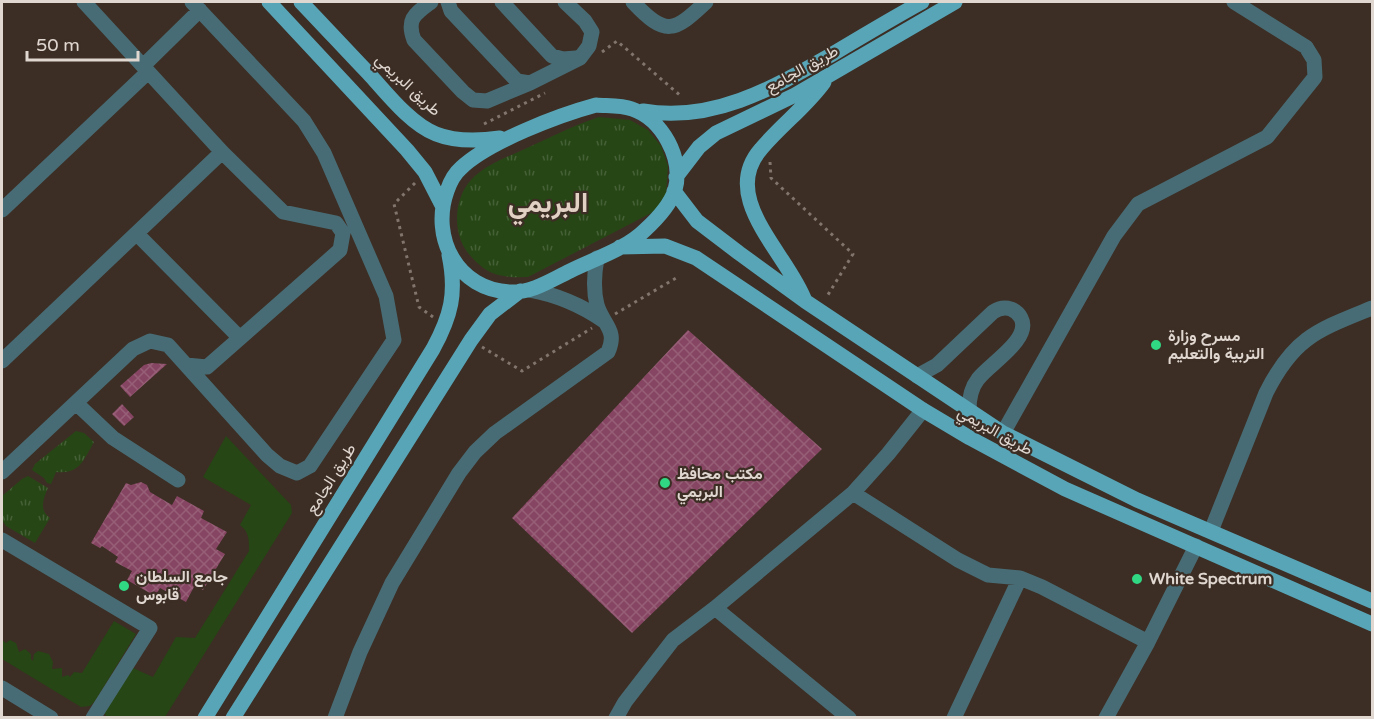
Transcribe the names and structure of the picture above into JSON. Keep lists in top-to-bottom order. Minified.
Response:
{"streets":{"main road":["طريق الجامع","طريق البريمي"]},"crossings":[["طريق الجامع","طريق البريمي"]],"districts":["البريمي"],"places":["مسرح وزارة التربية والتعليم","مكتب محافظ البريمي","White Spectrum","جامع السلطان قابوس"],"scale_bar":"50 m"}
